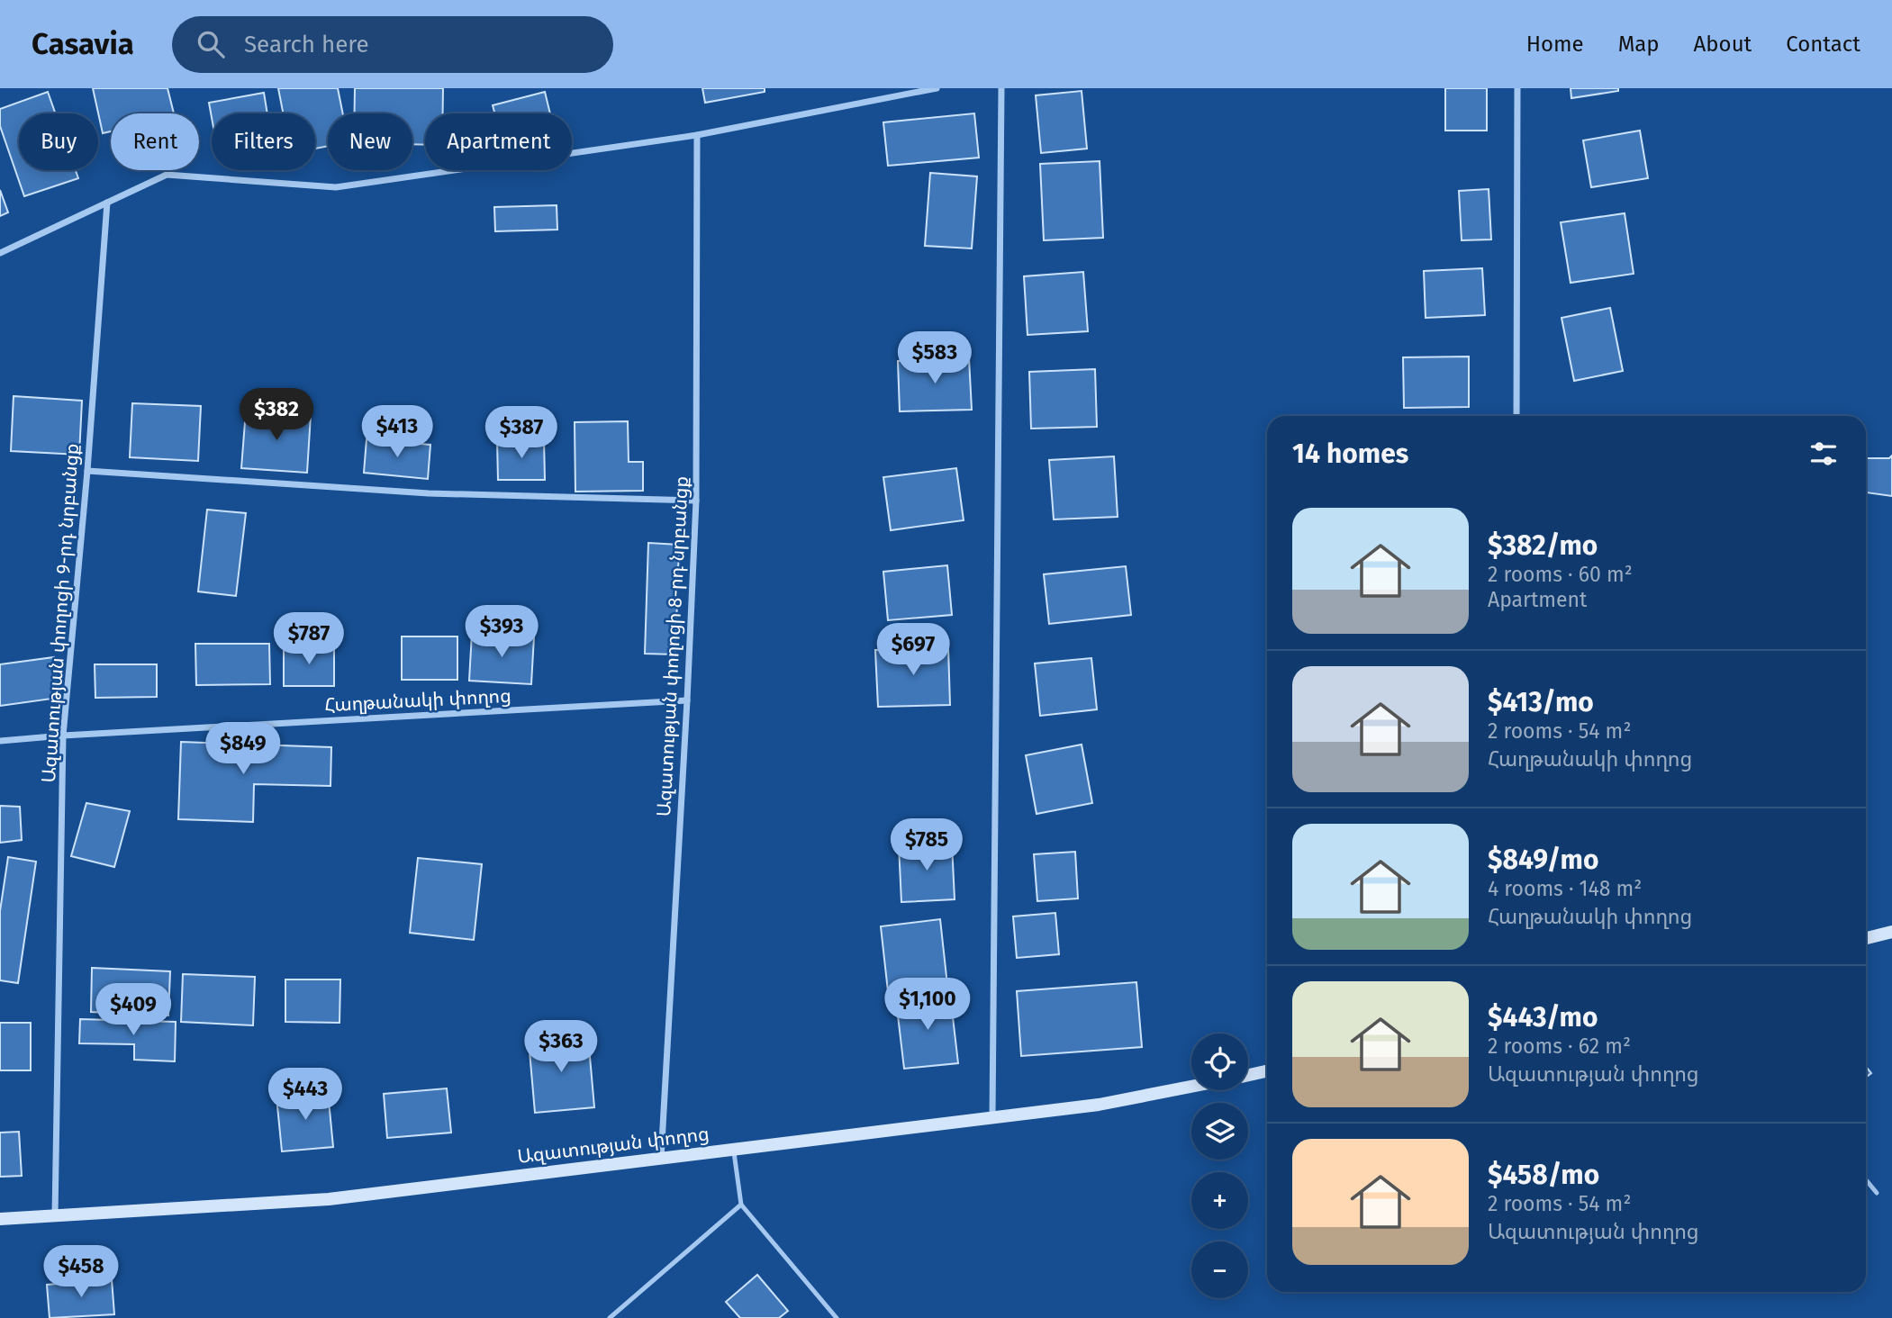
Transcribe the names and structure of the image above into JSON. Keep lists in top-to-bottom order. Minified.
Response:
{"streets":{"street":["Ազատության փողոցի 9-րդ նրբանցք","Ազատության փողոցի 8-րդ նրբանցք","Հաղթանակի փողոց","Ազատության փողոց"]},"crossings":[["Ազատության փողոցի 9-րդ նրբանցք","Հաղթանակի փողոց"],["Ազատության փողոցի 9-րդ նրբանցք","Ազատության փողոց"],["Ազատության փողոցի 8-րդ նրբանցք","Հաղթանակի փողոց"],["Ազատության փողոցի 8-րդ նրբանցք","Ազատության փողոց"]],"page":{"header":"Casavia","search":"Search here","nav":["Home","Map","About","Contact"],"chip":["Buy","Rent","Filters","New","Apartment"],"price":["$583","$382","$413","$387","$393","$787","$697","$849","$785","$1,100","$409","$363","$443","$458"],"heading":"14 homes","list":[{"name":"$382/mo","note":"2 rooms · 60 m² · Apartment"},{"name":"$413/mo","note":"2 rooms · 54 m² · Հաղթանակի փողոց"},{"name":"$849/mo","note":"4 rooms · 148 m² · Հաղթանակի փողոց"},{"name":"$443/mo","note":"2 rooms · 62 m² · Ազատության փողոց"},{"name":"$458/mo","note":"2 rooms · 54 m² · Ազատության փողոց"}],"map_buttons":["+","−"]}}
